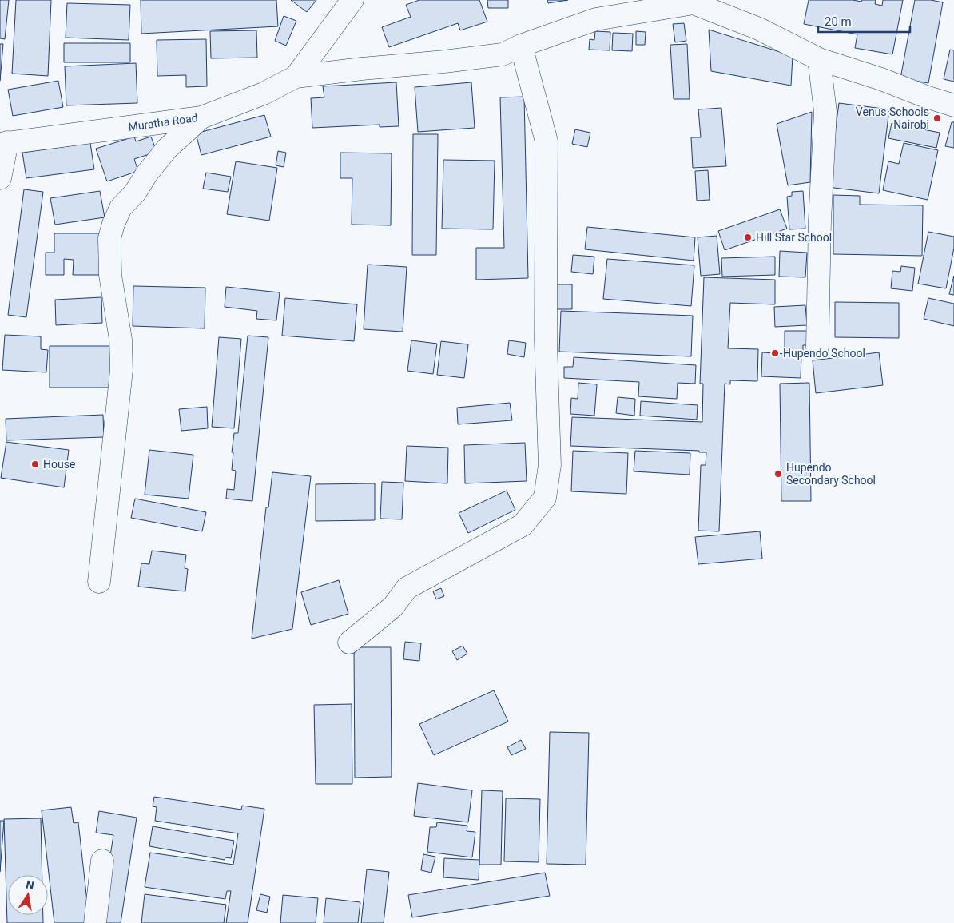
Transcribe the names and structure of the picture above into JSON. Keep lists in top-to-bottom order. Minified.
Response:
{"streets":{"street":["Muratha Road"]},"places":["Venus Schools Nairobi","Hill Star School","Hupendo School","House","Hupendo Secondary School"],"scale_bar":"20 m","north":"top"}
